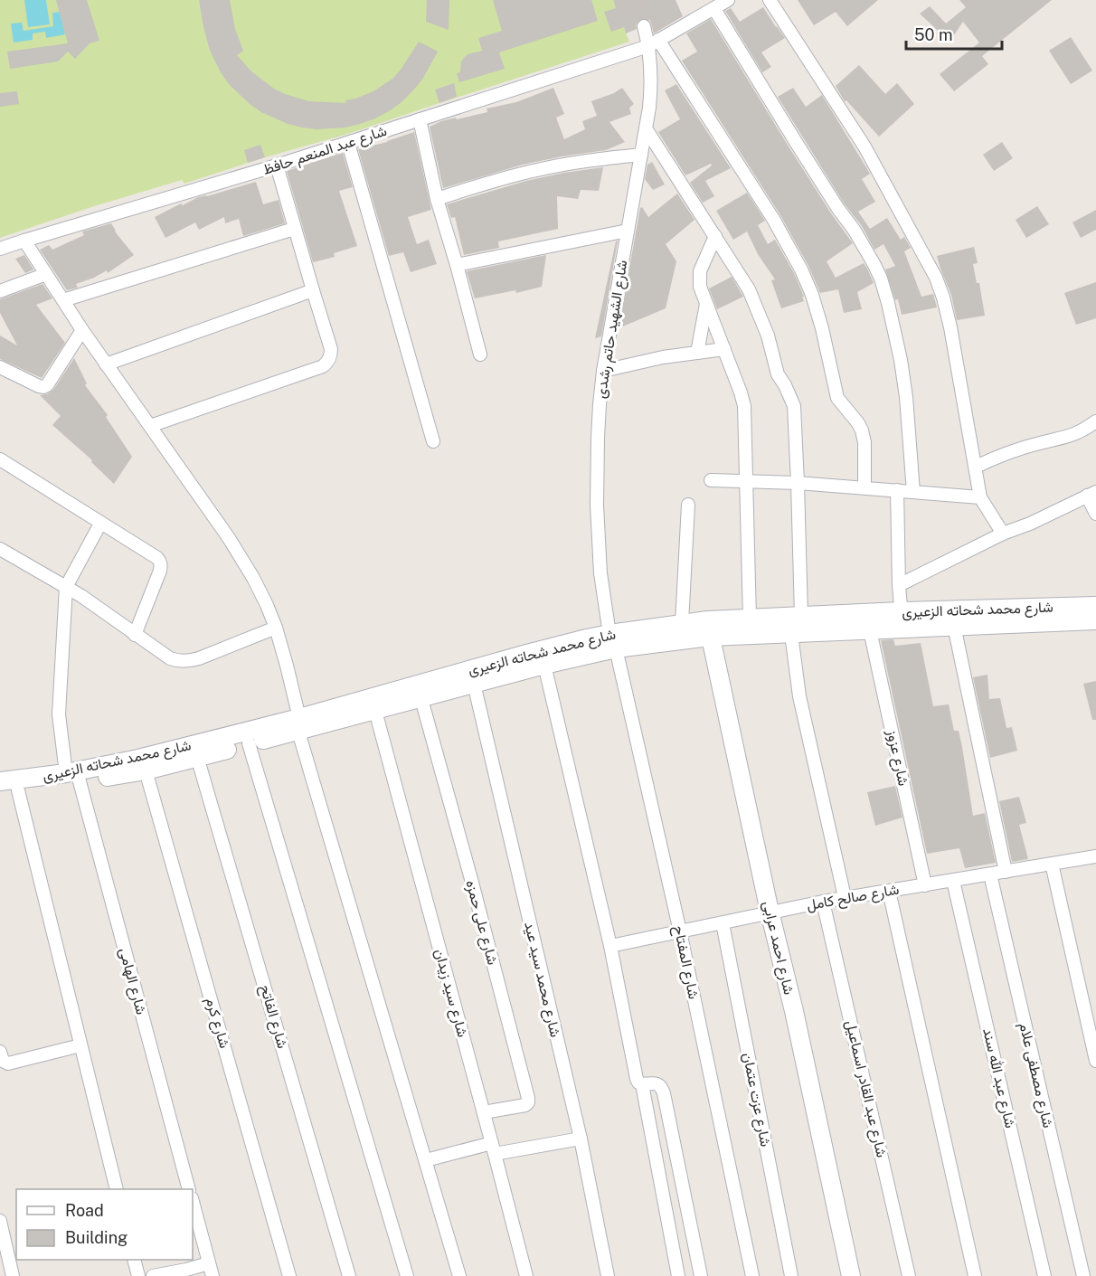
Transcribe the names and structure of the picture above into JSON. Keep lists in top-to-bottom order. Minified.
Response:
{"streets":{"street":["شارع عبد المنعم حافظ","شارع الشهيد حاتم رشدى","شارع محمد شحاته الزعيرى","شارع عزوز","شارع صالح كامل","شارع على حمزه","شارع احمد عرابى","شارع المفتاح","شارع محمد سيد عيد","شارع الهامى","شارع سيد زيدان","شارع الفاتح","شارع كرم","شارع مصطفى علام","شارع عبد الله سند","شارع عبد القادر اسماعيل","شارع عزت عتمان"]},"crossings":[["شارع عبد المنعم حافظ","شارع الشهيد حاتم رشدى"],["شارع الشهيد حاتم رشدى","شارع محمد شحاته الزعيرى"],["شارع الشهيد حاتم رشدى","شارع المفتاح"],["شارع محمد شحاته الزعيرى","شارع عزوز"],["شارع محمد شحاته الزعيرى","شارع على حمزه"],["شارع محمد شحاته الزعيرى","شارع احمد عرابى"],["شارع محمد شحاته الزعيرى","شارع المفتاح"],["شارع محمد شحاته الزعيرى","شارع محمد سيد عيد"],["شارع محمد شحاته الزعيرى","شارع الهامى"],["شارع محمد شحاته الزعيرى","شارع سيد زيدان"],["شارع محمد شحاته الزعيرى","شارع الفاتح"],["شارع محمد شحاته الزعيرى","شارع كرم"],["شارع عزوز","شارع صالح كامل"],["شارع صالح كامل","شارع احمد عرابى"],["شارع صالح كامل","شارع المفتاح"],["شارع صالح كامل","شارع مصطفى علام"],["شارع صالح كامل","شارع عبد الله سند"],["شارع صالح كامل","شارع عبد القادر اسماعيل"],["شارع صالح كامل","شارع عزت عتمان"],["شارع على حمزه","شارع سيد زيدان"]],"legend":["Road","Building"],"scale_bar":"50 m"}
